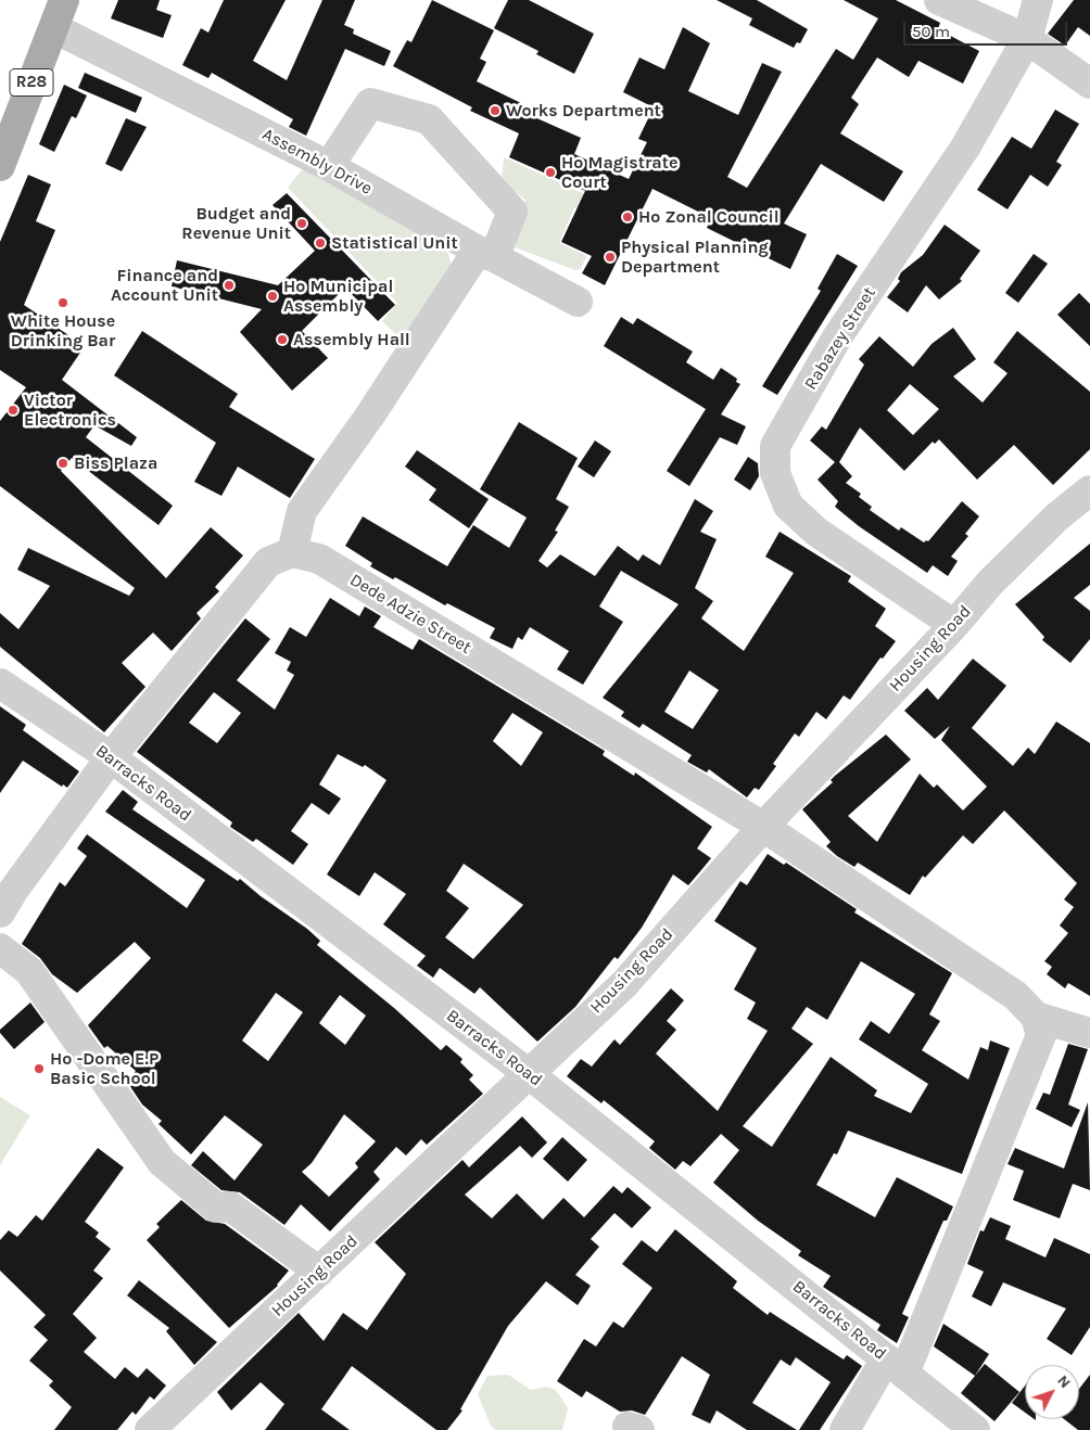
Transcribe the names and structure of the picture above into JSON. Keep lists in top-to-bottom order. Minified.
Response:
{"streets":{"main road":["R28"],"street":["Assembly Drive","Rabazey Street","Dede Adzie Street","Housing Road","Barracks Road"]},"crossings":[["R28","Assembly Drive"],["Rabazey Street","Housing Road"],["Dede Adzie Street","Housing Road"],["Housing Road","Barracks Road"]],"places":["Works Department","Ho Magistrate Court","Ho Zonal Council","Budget and Revenue Unit","Statistical Unit","Physical Planning Department","Finance and Account Unit","Ho Municipal Assembly","White House Drinking Bar","Assembly Hall","Victor Electronics","Biss Plaza","Ho -Dome E.P Basic School"],"scale_bar":"50 m","north":"top right"}
